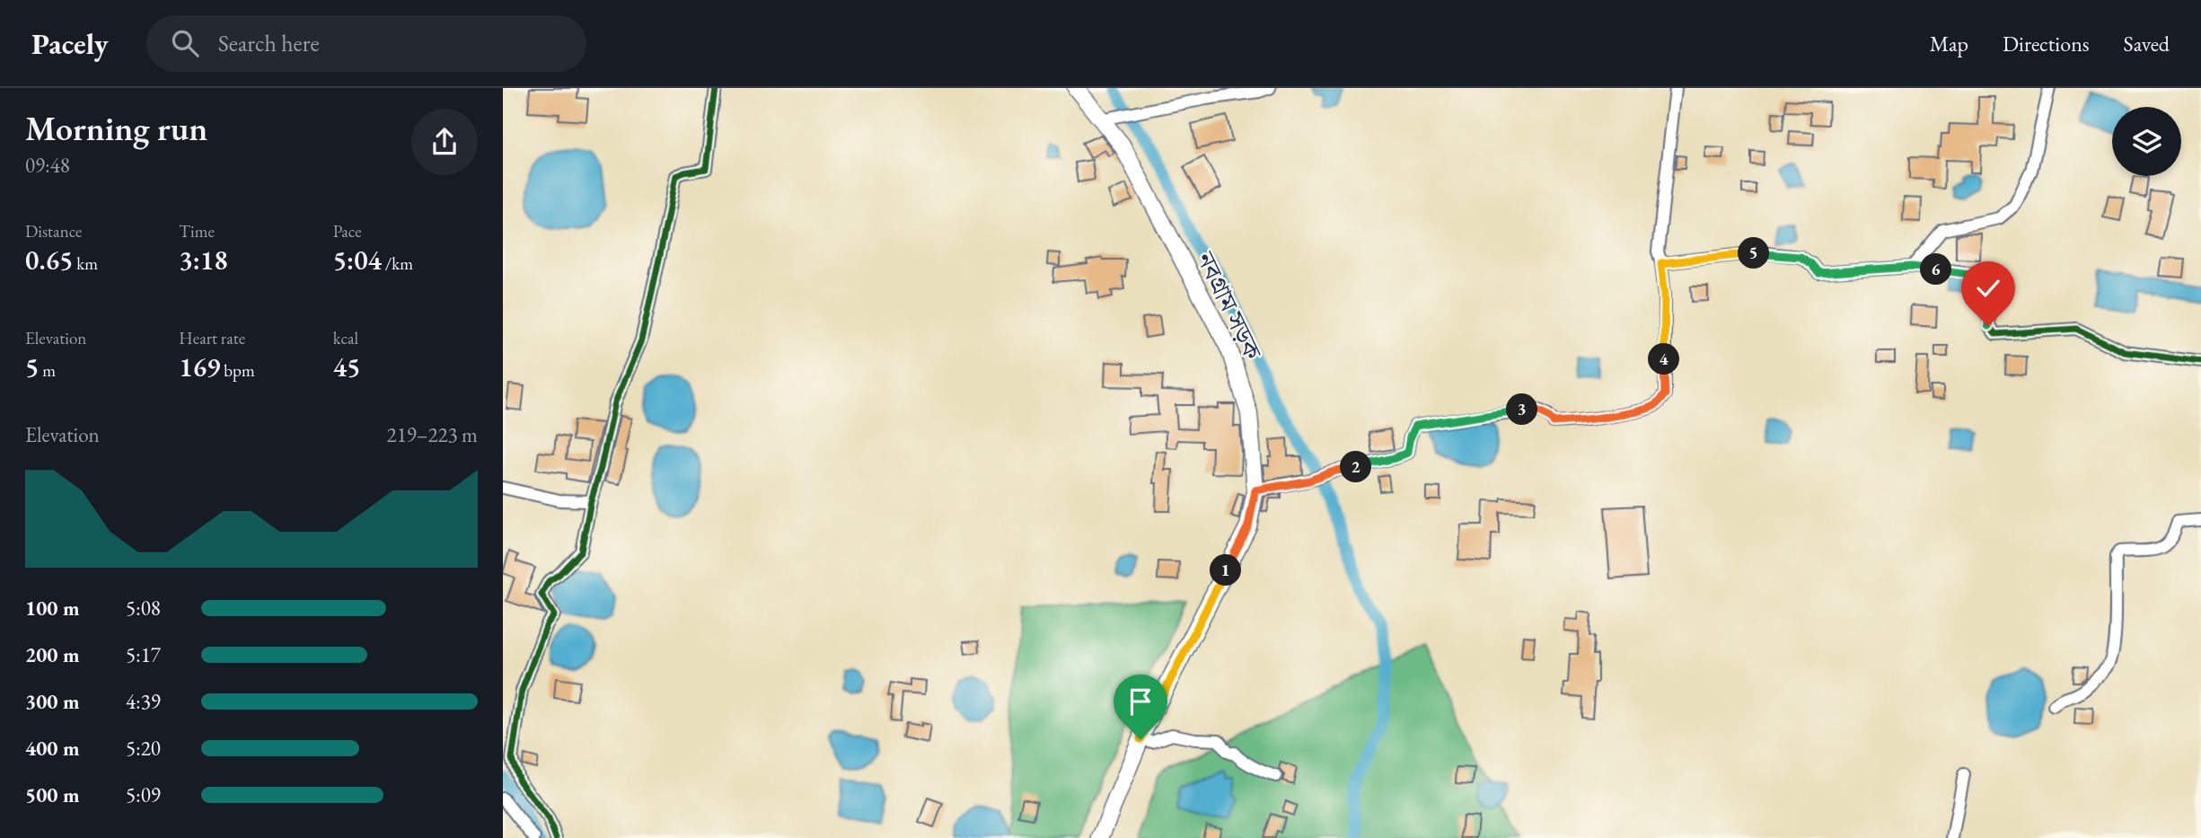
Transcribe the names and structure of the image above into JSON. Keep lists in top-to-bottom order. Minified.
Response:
{"streets":{"main road":["নবগ্রাম সড়ক"]},"page":{"header":"Pacely","search":"Search here","nav":["Map","Directions","Saved"],"heading":["Morning run","09:48"],"stats":[["Distance","0.65 km"],["Time","3:18"],["Pace","5:04 /km"],["Elevation","5 m"],["Heart rate","169 bpm"],["kcal","45"]],"pins":["5","6","4","3","2","1"],"chart":["Elevation","219–223 m"],"list":[{"name":"100 m","note":"5:08"},{"name":"200 m","note":"5:17"},{"name":"300 m","note":"4:39"},{"name":"400 m","note":"5:20"},{"name":"500 m","note":"5:09"}]}}
